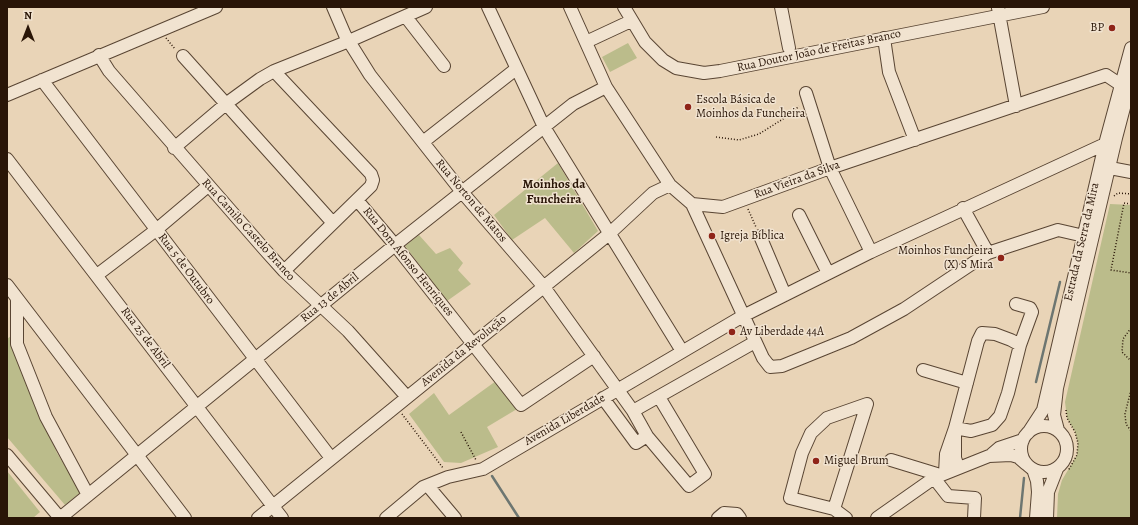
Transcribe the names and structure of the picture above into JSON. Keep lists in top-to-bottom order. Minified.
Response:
{"streets":{"street":["Rua Doutor João de Freitas Branco","Rua Vieira da Silva","Rua Norton de Matos","Rua Camilo Castelo Branco","Estrada da Serra da Mira","Rua Dom Afonso Henriques","Rua 5 de Outubro","Rua 13 de Abril","Rua 25 de Abril","Avenida da Revolução","Avenida Liberdade"]},"crossings":[["Rua Vieira da Silva","Estrada da Serra da Mira"],["Rua Norton de Matos","Rua Dom Afonso Henriques"],["Rua Norton de Matos","Rua 13 de Abril"],["Rua Norton de Matos","Avenida da Revolução"],["Rua Norton de Matos","Avenida Liberdade"],["Rua Camilo Castelo Branco","Rua 13 de Abril"],["Rua Camilo Castelo Branco","Avenida da Revolução"],["Estrada da Serra da Mira","Avenida Liberdade"],["Rua Dom Afonso Henriques","Rua 13 de Abril"],["Rua Dom Afonso Henriques","Avenida da Revolução"],["Rua 5 de Outubro","Rua 13 de Abril"],["Rua 5 de Outubro","Avenida da Revolução"],["Rua 13 de Abril","Rua 25 de Abril"],["Rua 25 de Abril","Avenida da Revolução"]],"districts":["Moinhos da Funcheira"],"places":["BP","Escola Básica de Moinhos da Funcheira","Igreja Bíblica","Moinhos Funcheira (X) S Mira","Av Liberdade 44A","Miguel Brum"],"north":"top"}
